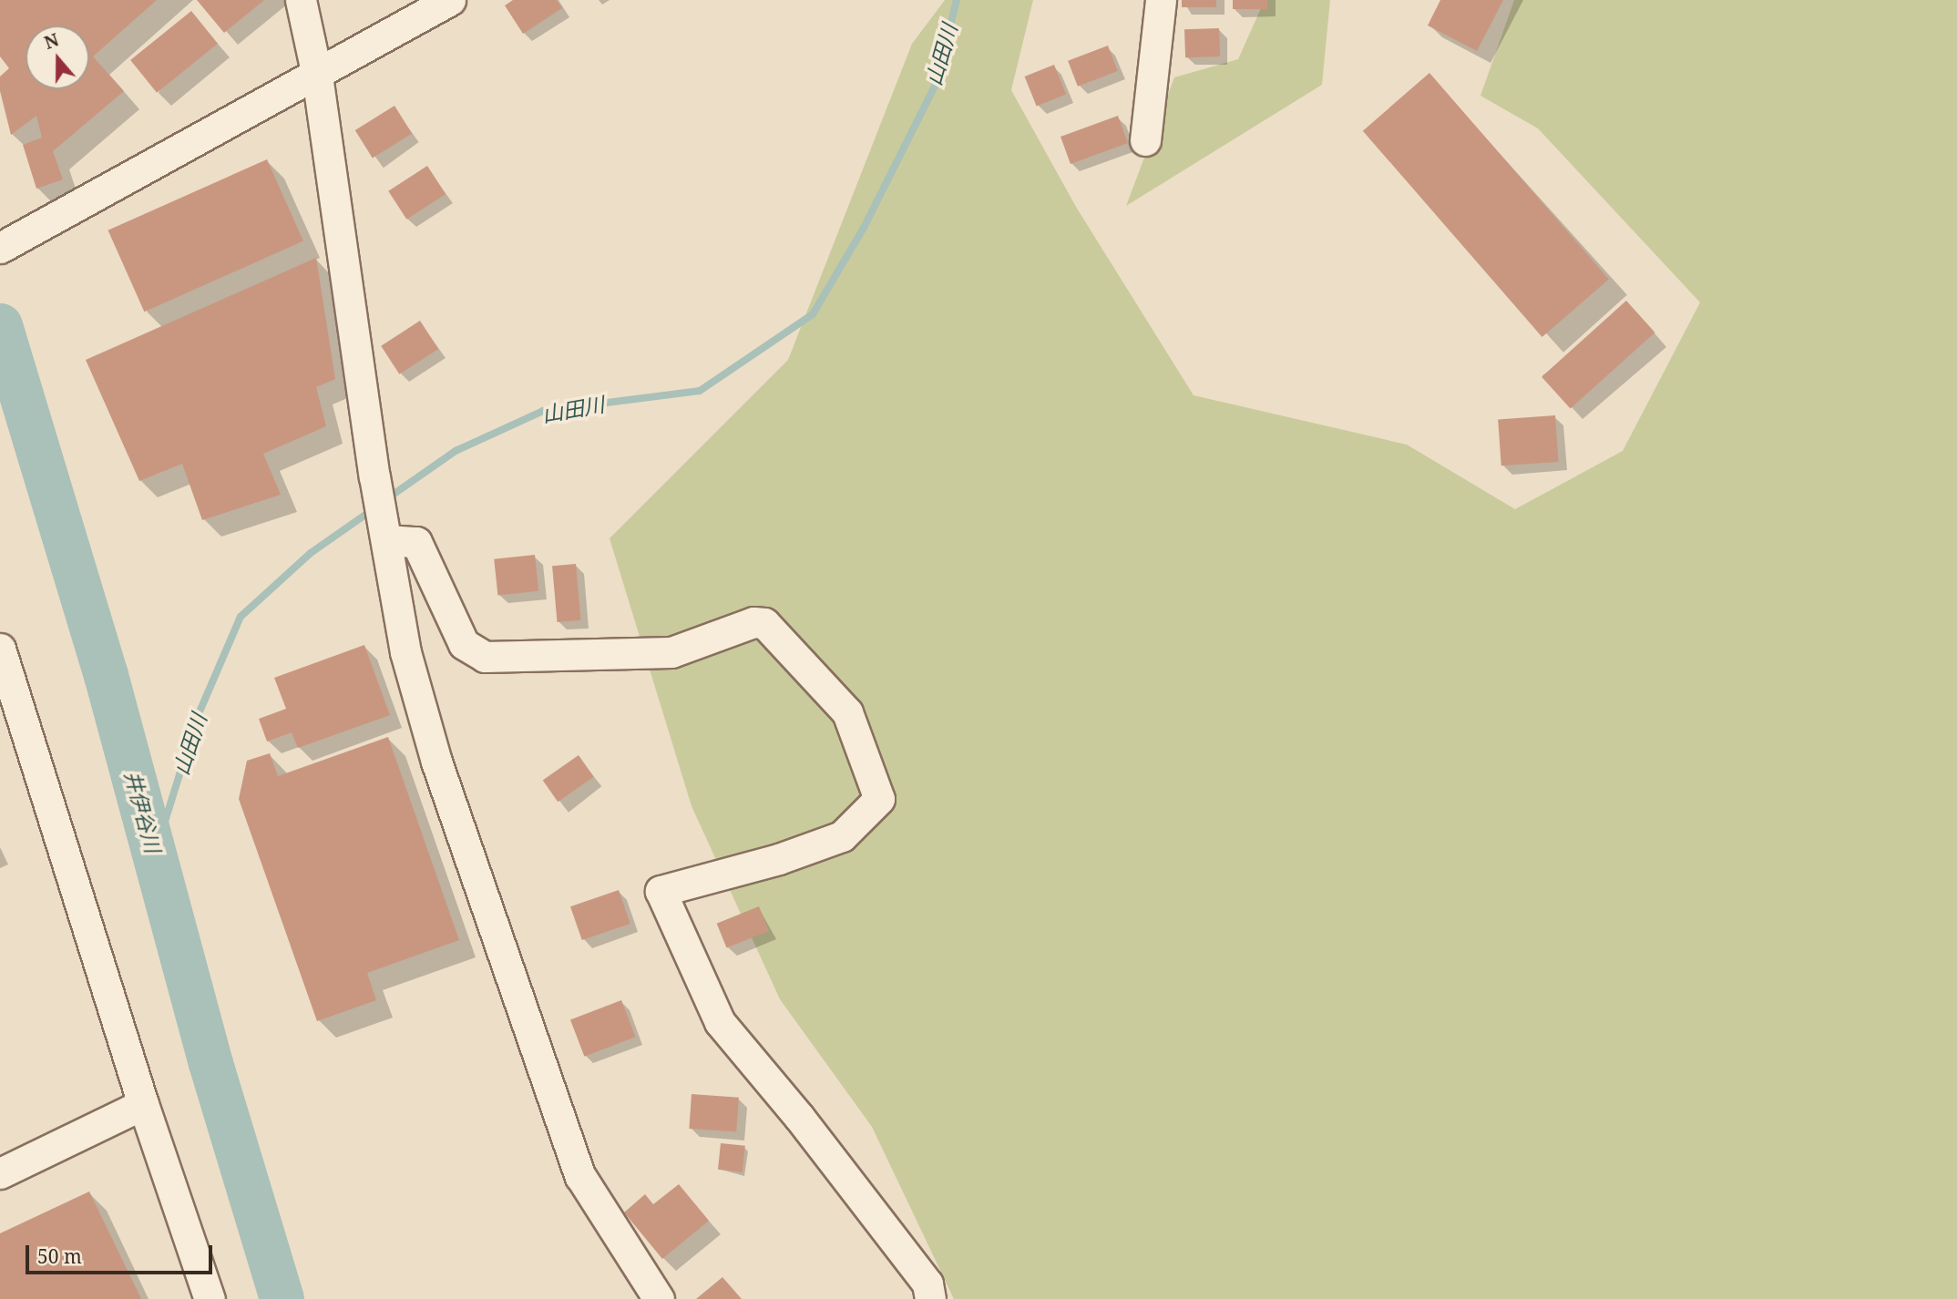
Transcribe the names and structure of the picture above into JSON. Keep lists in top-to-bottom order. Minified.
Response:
{"water":["山田川","井伊谷川"],"scale_bar":"50 m","north":"top"}
